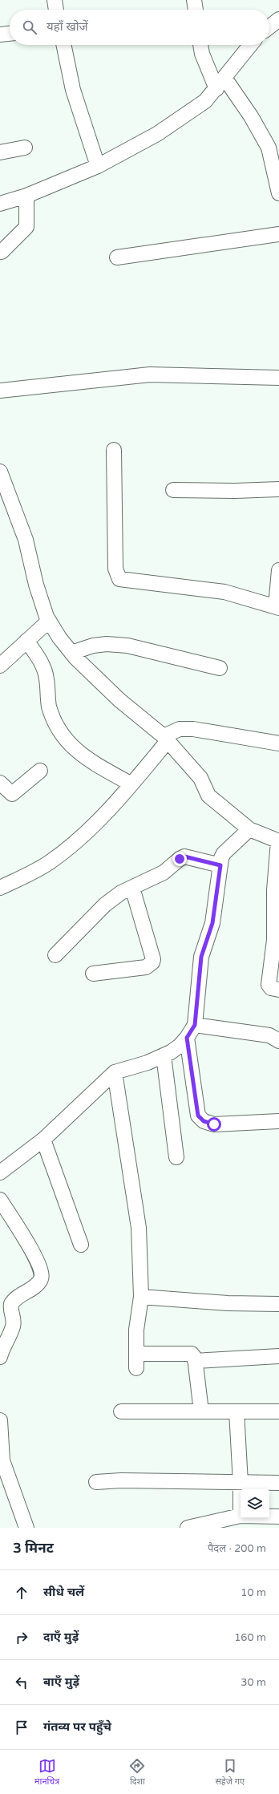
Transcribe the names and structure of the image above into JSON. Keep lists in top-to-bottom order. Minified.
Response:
{"page":{"search":"यहाँ खोजें","heading":["3 मिनट","पैदल · 200 m"],"list":[["सीधे चलें","10 m"],["दाएँ मुड़ें","160 m"],["बाएँ मुड़ें","30 m"],"गंतव्य पर पहुँचे"],"nav":["मानचित्र","दिशा","सहेजे गए"]}}
